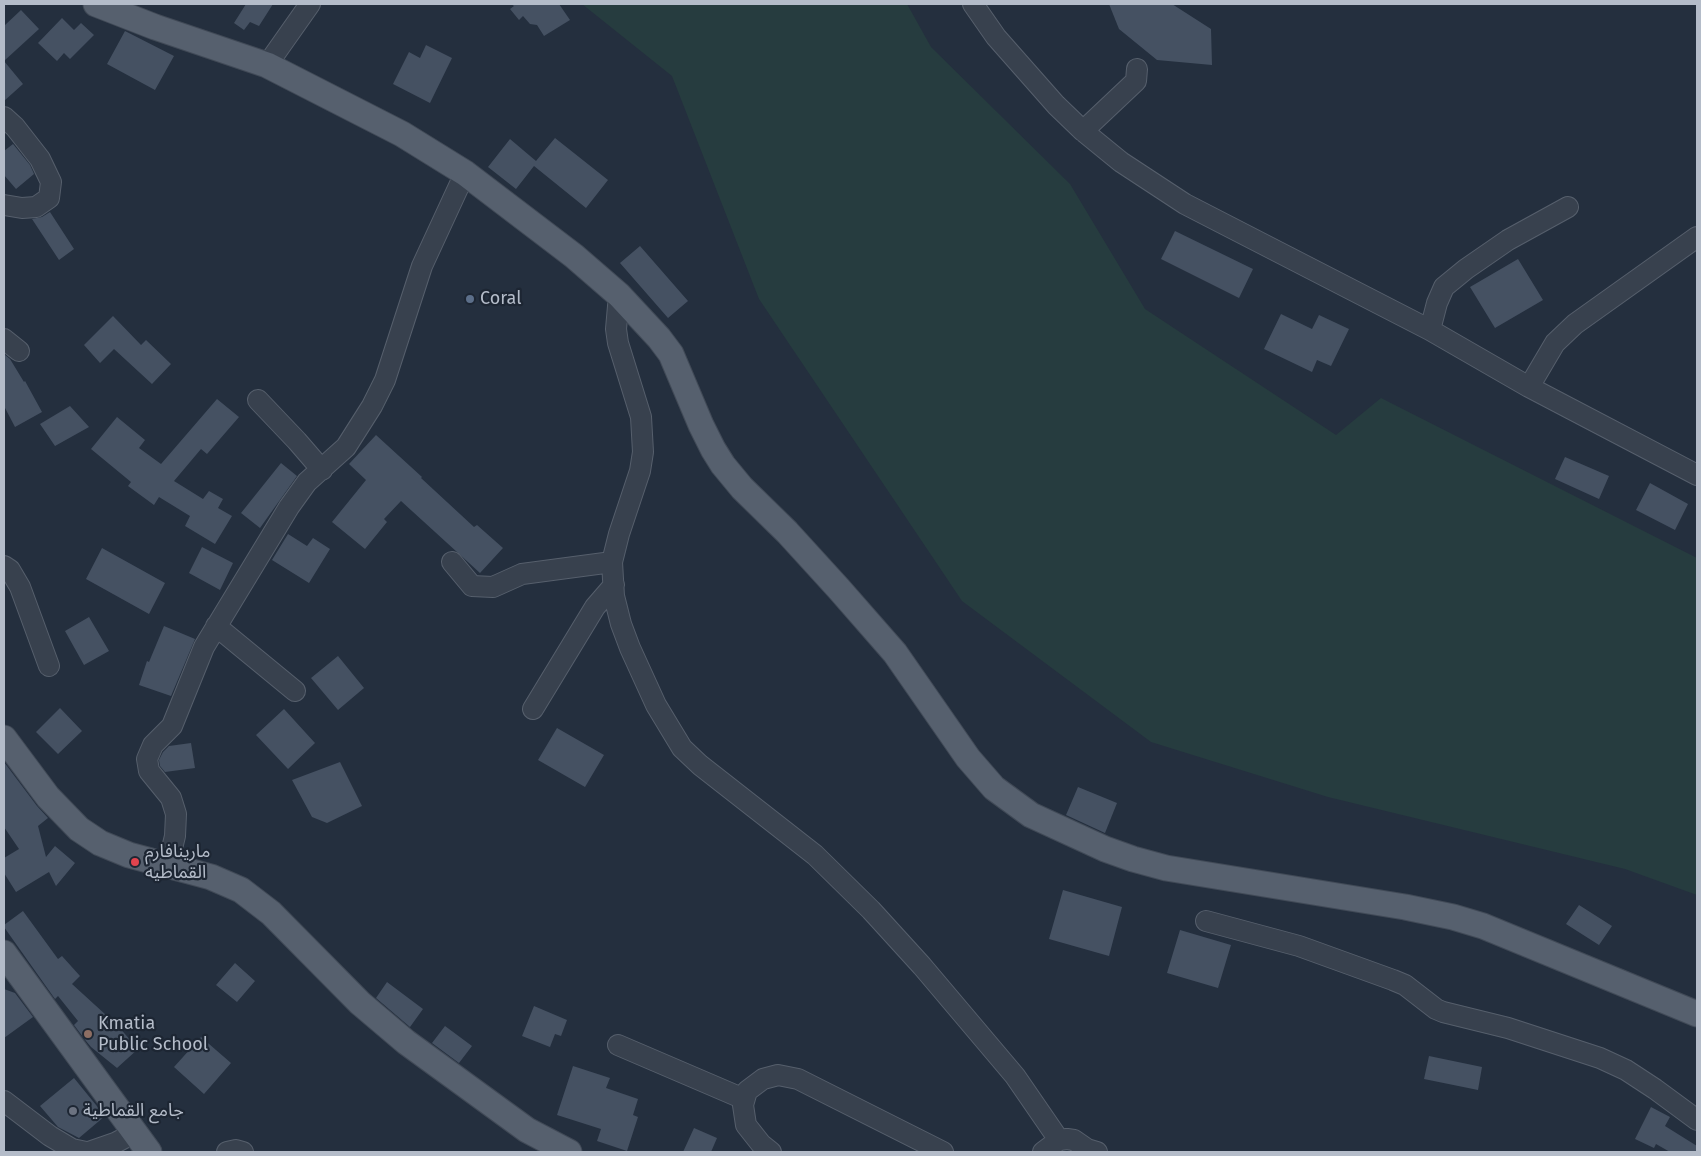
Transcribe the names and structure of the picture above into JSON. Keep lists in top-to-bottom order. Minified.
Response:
{"places":["Coral","مارينافارم القماطيه","Kmatia Public School","جامع القماطية"]}
